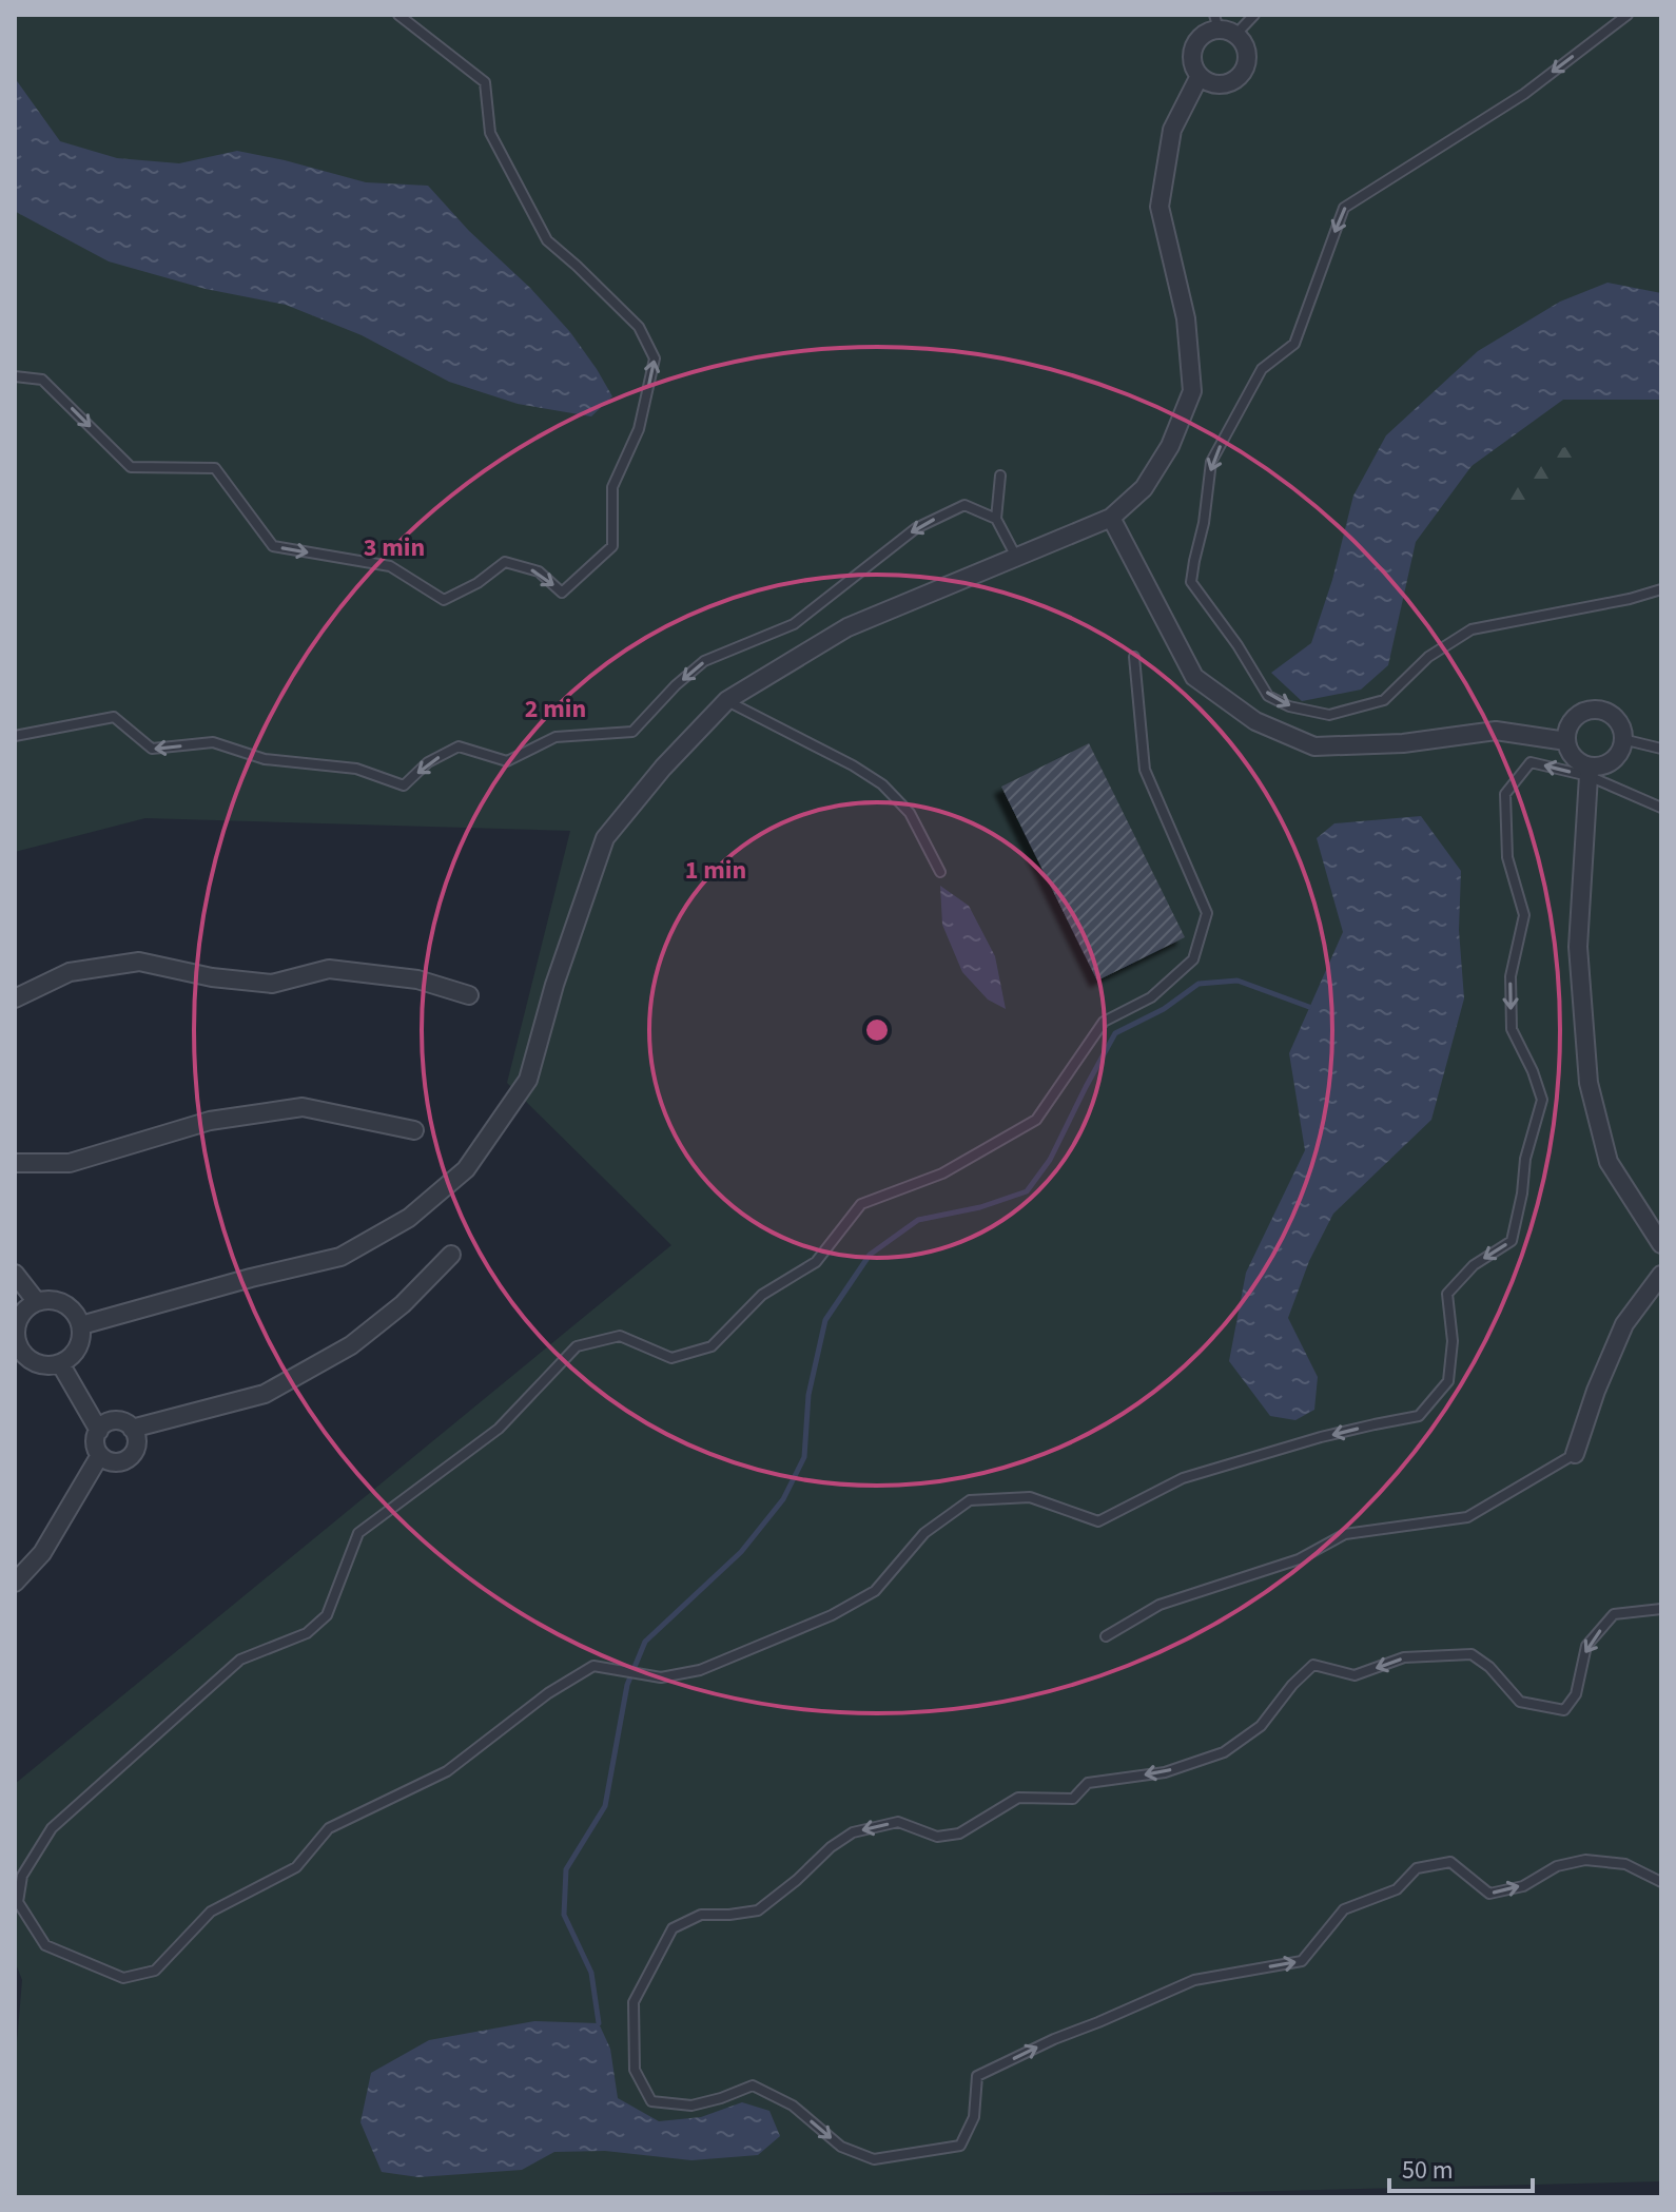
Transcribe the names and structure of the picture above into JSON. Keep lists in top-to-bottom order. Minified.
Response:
{"scale_bar":"50 m","rings":["3 min","2 min","1 min"]}
